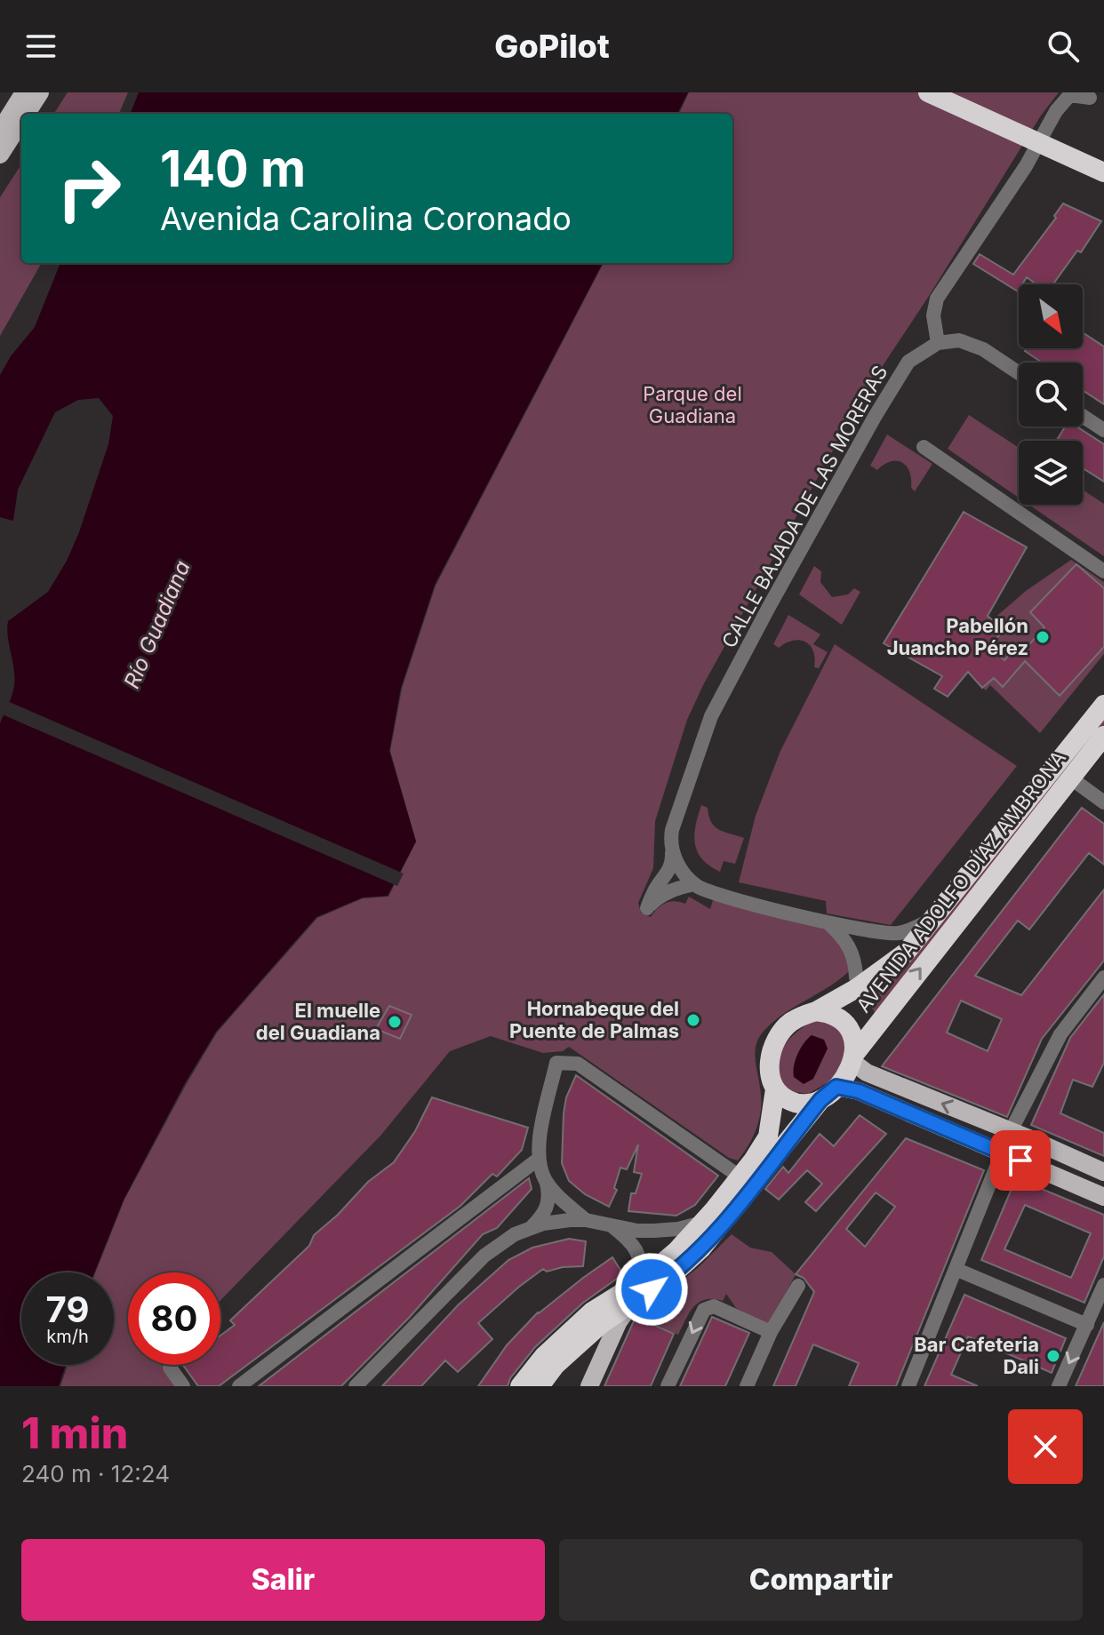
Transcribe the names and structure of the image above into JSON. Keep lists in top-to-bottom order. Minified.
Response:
{"streets":{"highway":["AVENIDA ADOLFO DÍAZ AMBRONA"],"street":["CALLE BAJADA DE LAS MORERAS"]},"water":["Río Guadiana"],"parks":["Parque del Guadiana"],"places":["Pabellón Juancho Pérez","Hornabeque del Puente de Palmas","El muelle del Guadiana","Bar Cafeteria Dali"],"north":"bottom right","page":{"header":"GoPilot","turn":["140 m","Avenida Carolina Coronado"],"speed":"79 km/h","limit":"80","heading":["1 min","240 m · 12:24"],"buttons":["Salir","Compartir"]}}
